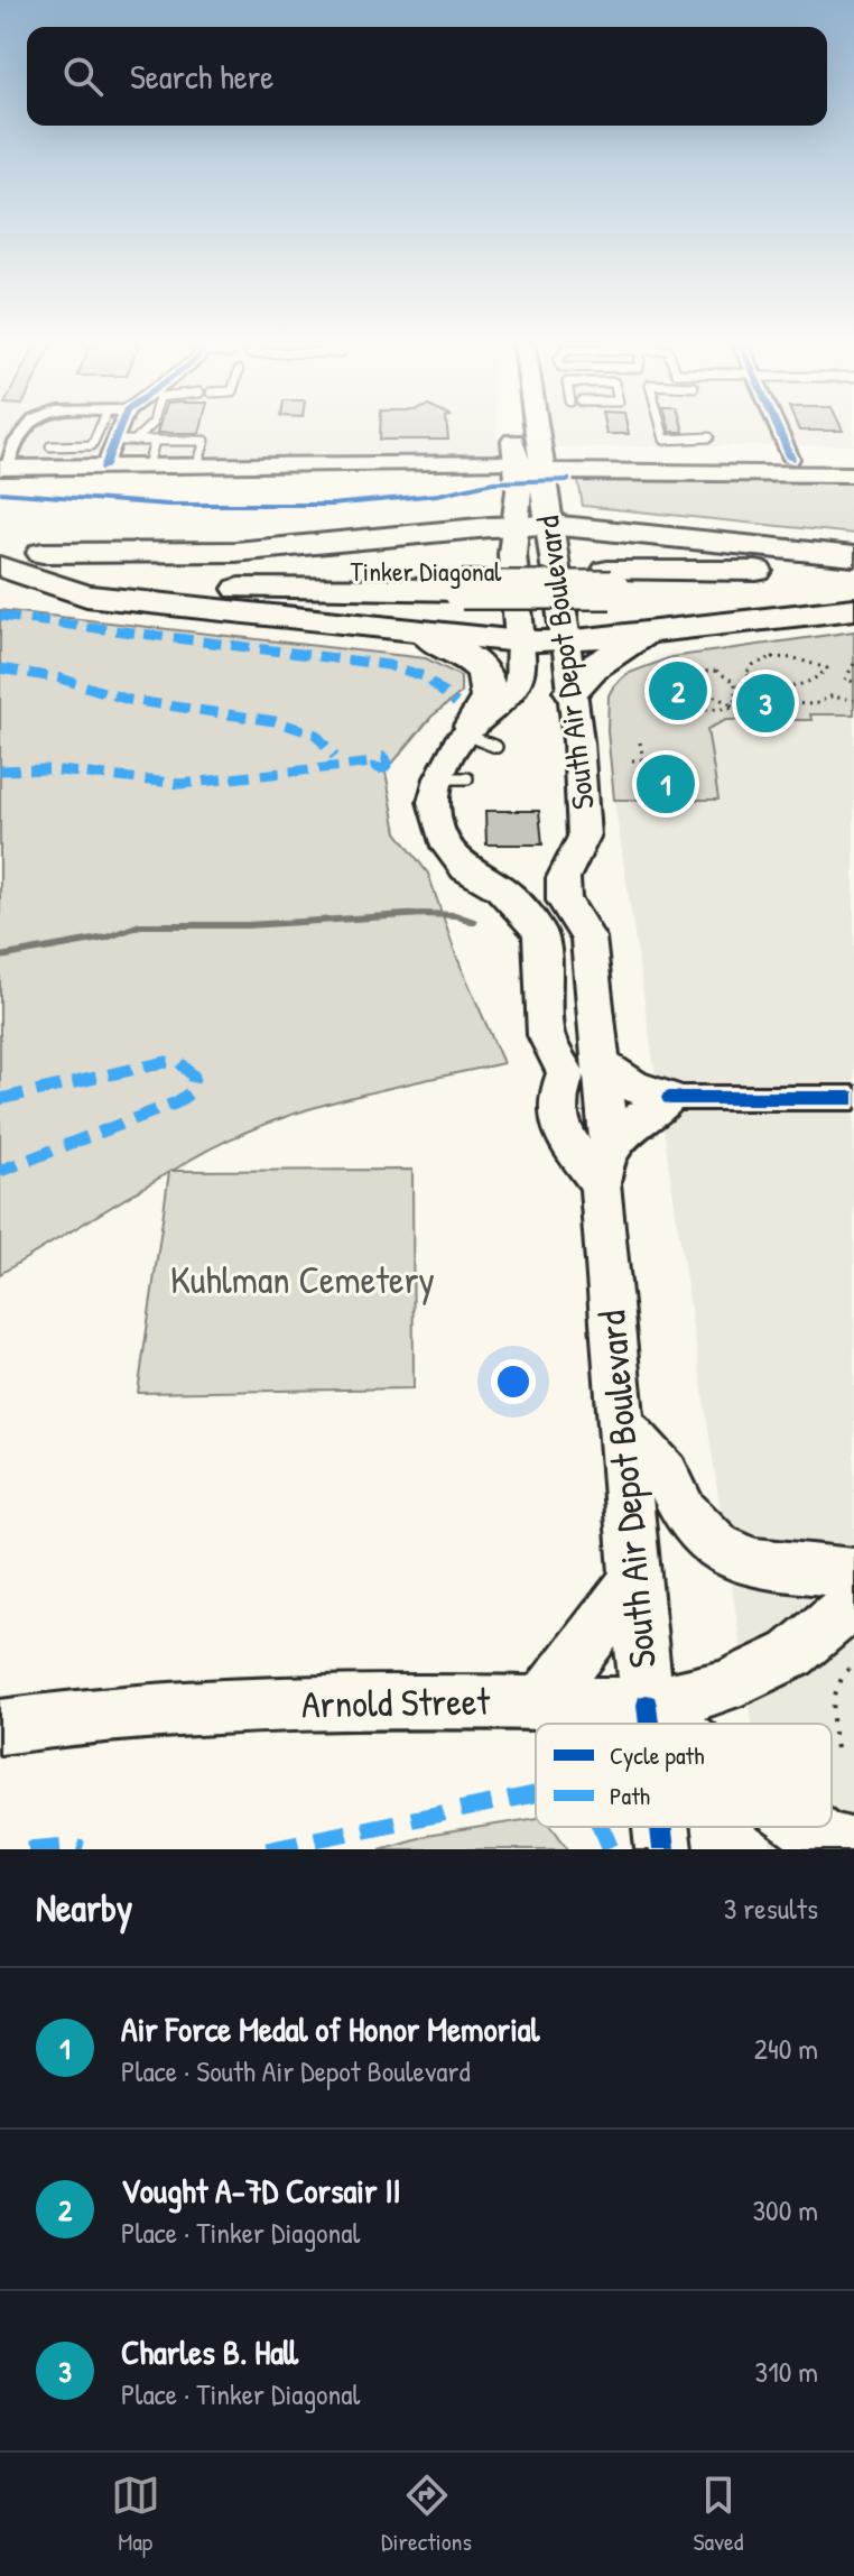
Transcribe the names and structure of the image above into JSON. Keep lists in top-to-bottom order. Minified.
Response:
{"streets":{"highway":["Tinker Diagonal"],"main road":["South Air Depot Boulevard","Arnold Street"]},"crossings":[["South Air Depot Boulevard","Arnold Street"]],"parks":["Kuhlman Cemetery"],"legend":["Cycle path","Path"],"page":{"search":"Search here","pins":["2","3","1"],"heading":["Nearby","3 results"],"list":[{"mark":"1","name":"Air Force Medal of Honor Memorial","note":"Place · South Air Depot Boulevard","value":"240 m"},{"mark":"2","name":"Vought A-7D Corsair II","note":"Place · Tinker Diagonal","value":"300 m"},{"mark":"3","name":"Charles B. Hall","note":"Place · Tinker Diagonal","value":"310 m"}],"nav":["Map","Directions","Saved"]}}
